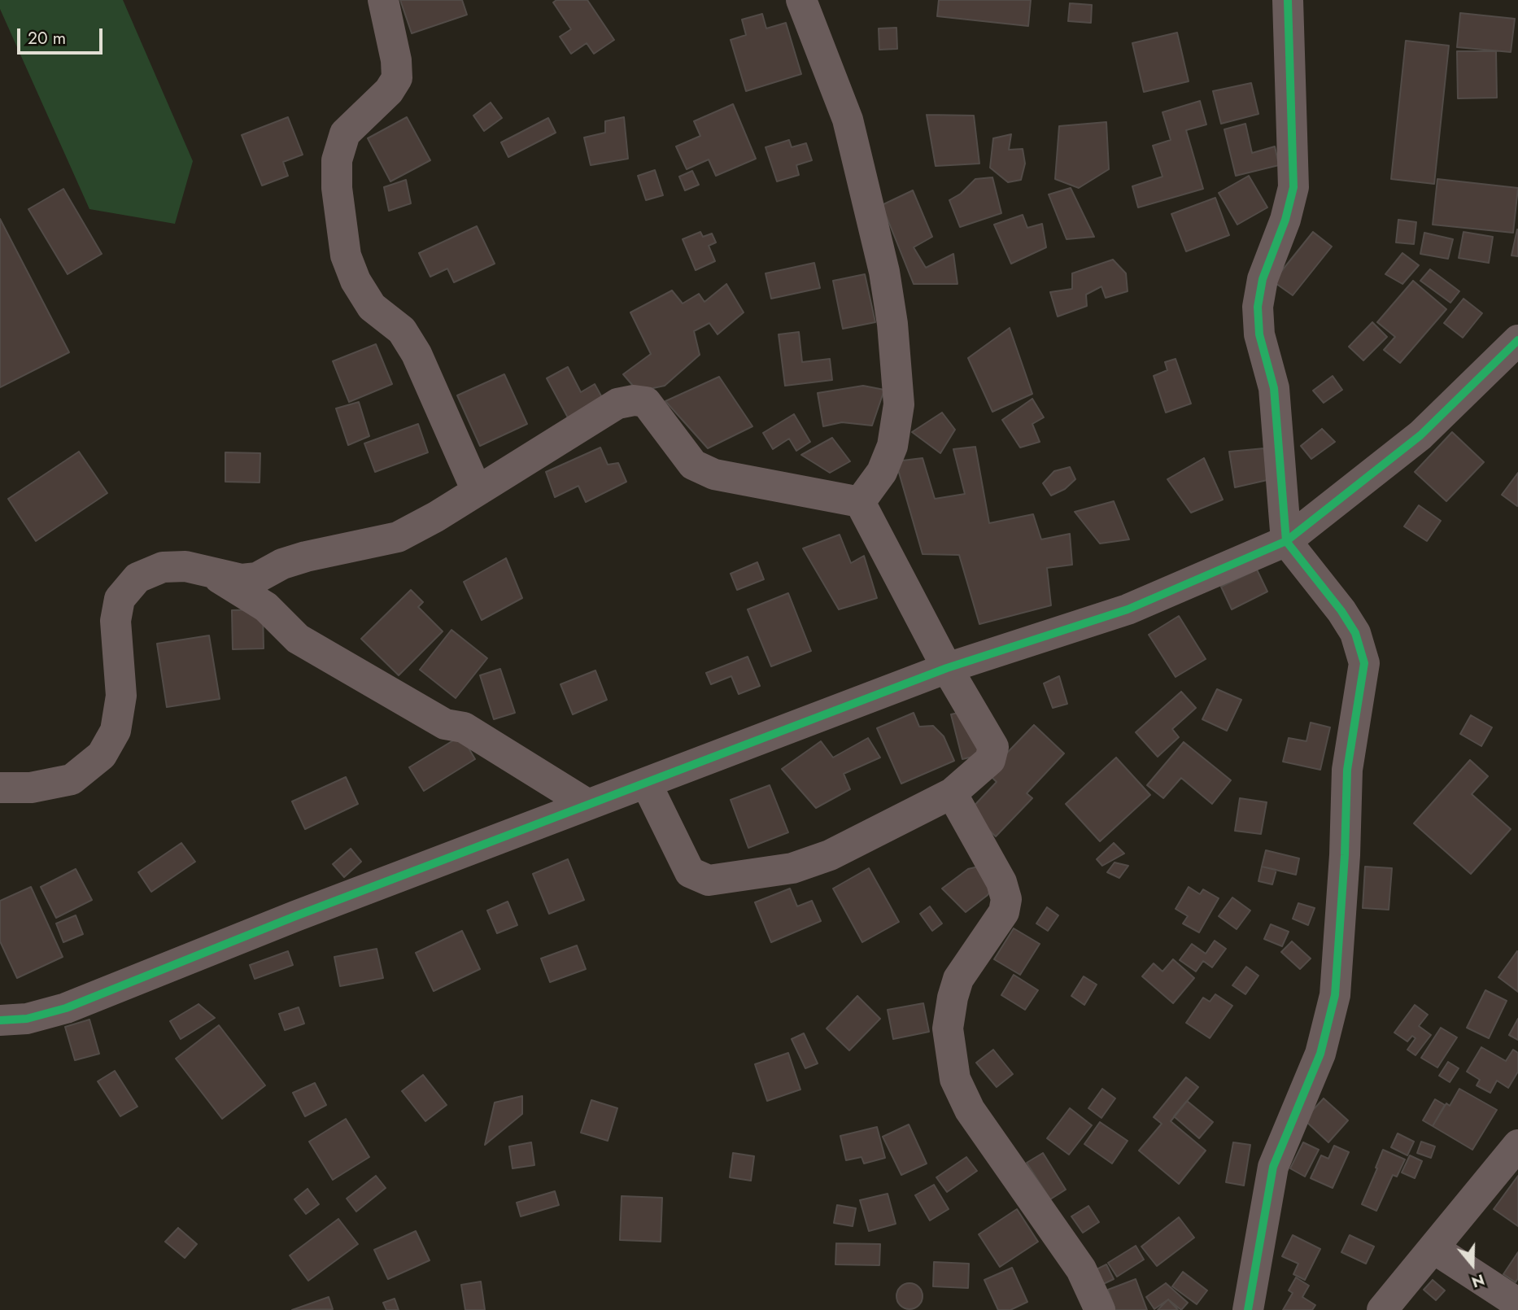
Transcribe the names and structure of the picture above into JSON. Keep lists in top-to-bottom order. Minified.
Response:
{"scale_bar":"20 m","north":"bottom"}
